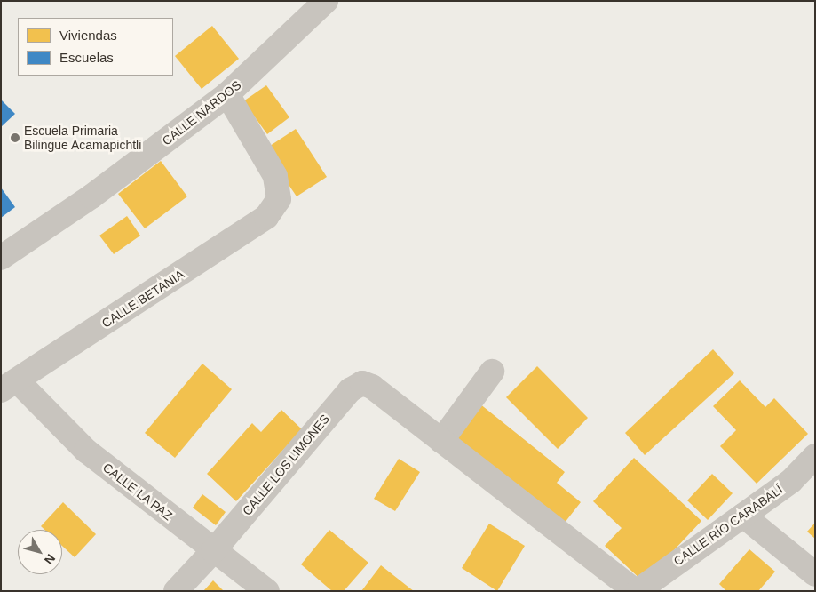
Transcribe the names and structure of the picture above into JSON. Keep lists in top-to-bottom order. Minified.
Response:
{"streets":{"street":["CALLE NARDOS","CALLE BETANIA","CALLE LOS LIMONES","CALLE LA PAZ","CALLE RÍO CARABALÍ"]},"crossings":[["CALLE NARDOS","CALLE BETANIA"],["CALLE BETANIA","CALLE LA PAZ"],["CALLE LOS LIMONES","CALLE LA PAZ"]],"places":["Escuela Primaria Bilingue Acamapichtli"],"legend":["Viviendas","Escuelas"],"north":"bottom right"}
